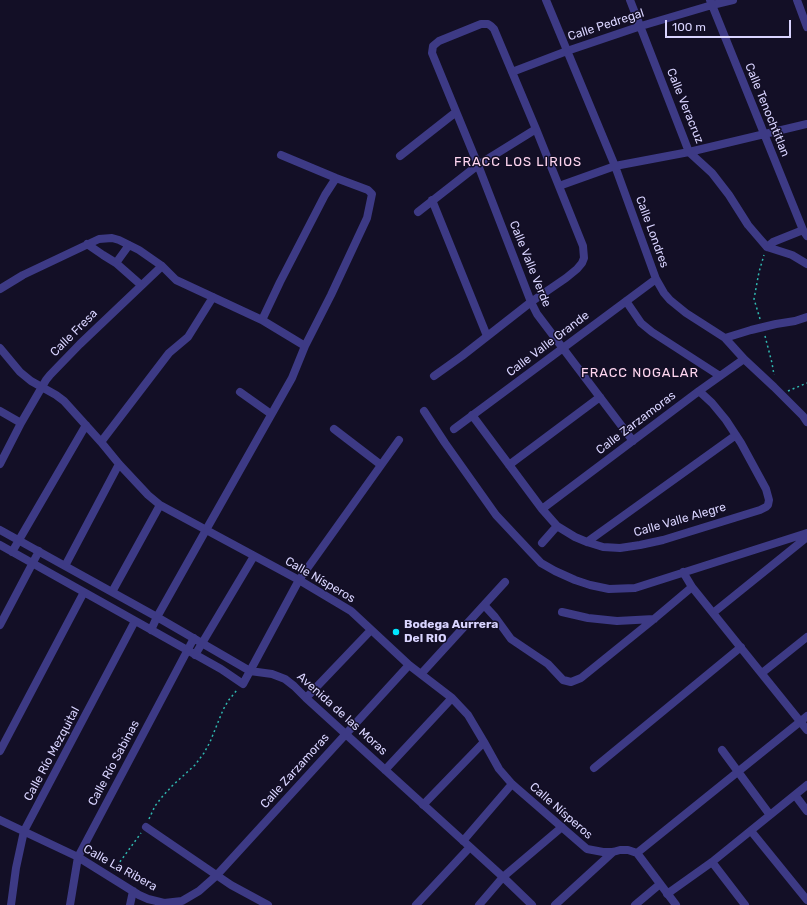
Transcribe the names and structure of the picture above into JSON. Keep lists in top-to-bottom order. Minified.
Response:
{"streets":{"street":["Calle Pedregal","Calle Veracruz","Calle Tenochtitlan","Calle Londres","Calle Valle Verde","Calle Fresa","Calle Valle Grande","Calle Zarzamoras","Calle Valle Alegre","Calle Nísperos","Avenida de las Moras","Calle Río Mezquital","Calle Río Sabinas","Calle La Ribera"]},"crossings":[["Calle Pedregal","Calle Veracruz"],["Calle Pedregal","Calle Tenochtitlan"],["Calle Pedregal","Calle Londres"],["Calle Pedregal","Calle Valle Verde"],["Calle Londres","Calle Valle Grande"],["Calle Londres","Calle Zarzamoras"],["Calle Valle Verde","Calle Valle Grande"],["Calle Valle Verde","Calle Zarzamoras"],["Calle Fresa","Calle Nísperos"],["Calle Valle Grande","Calle Valle Alegre"],["Calle Zarzamoras","Calle Valle Alegre"],["Calle Zarzamoras","Calle Nísperos"],["Calle Zarzamoras","Avenida de las Moras"],["Calle Zarzamoras","Calle La Ribera"],["Avenida de las Moras","Calle Río Sabinas"],["Calle Río Mezquital","Calle La Ribera"],["Calle Río Sabinas","Calle La Ribera"]],"districts":["FRACC LOS LIRIOS","FRACC NOGALAR"],"places":["Bodega Aurrera Del RIO"],"scale_bar":"100 m"}
